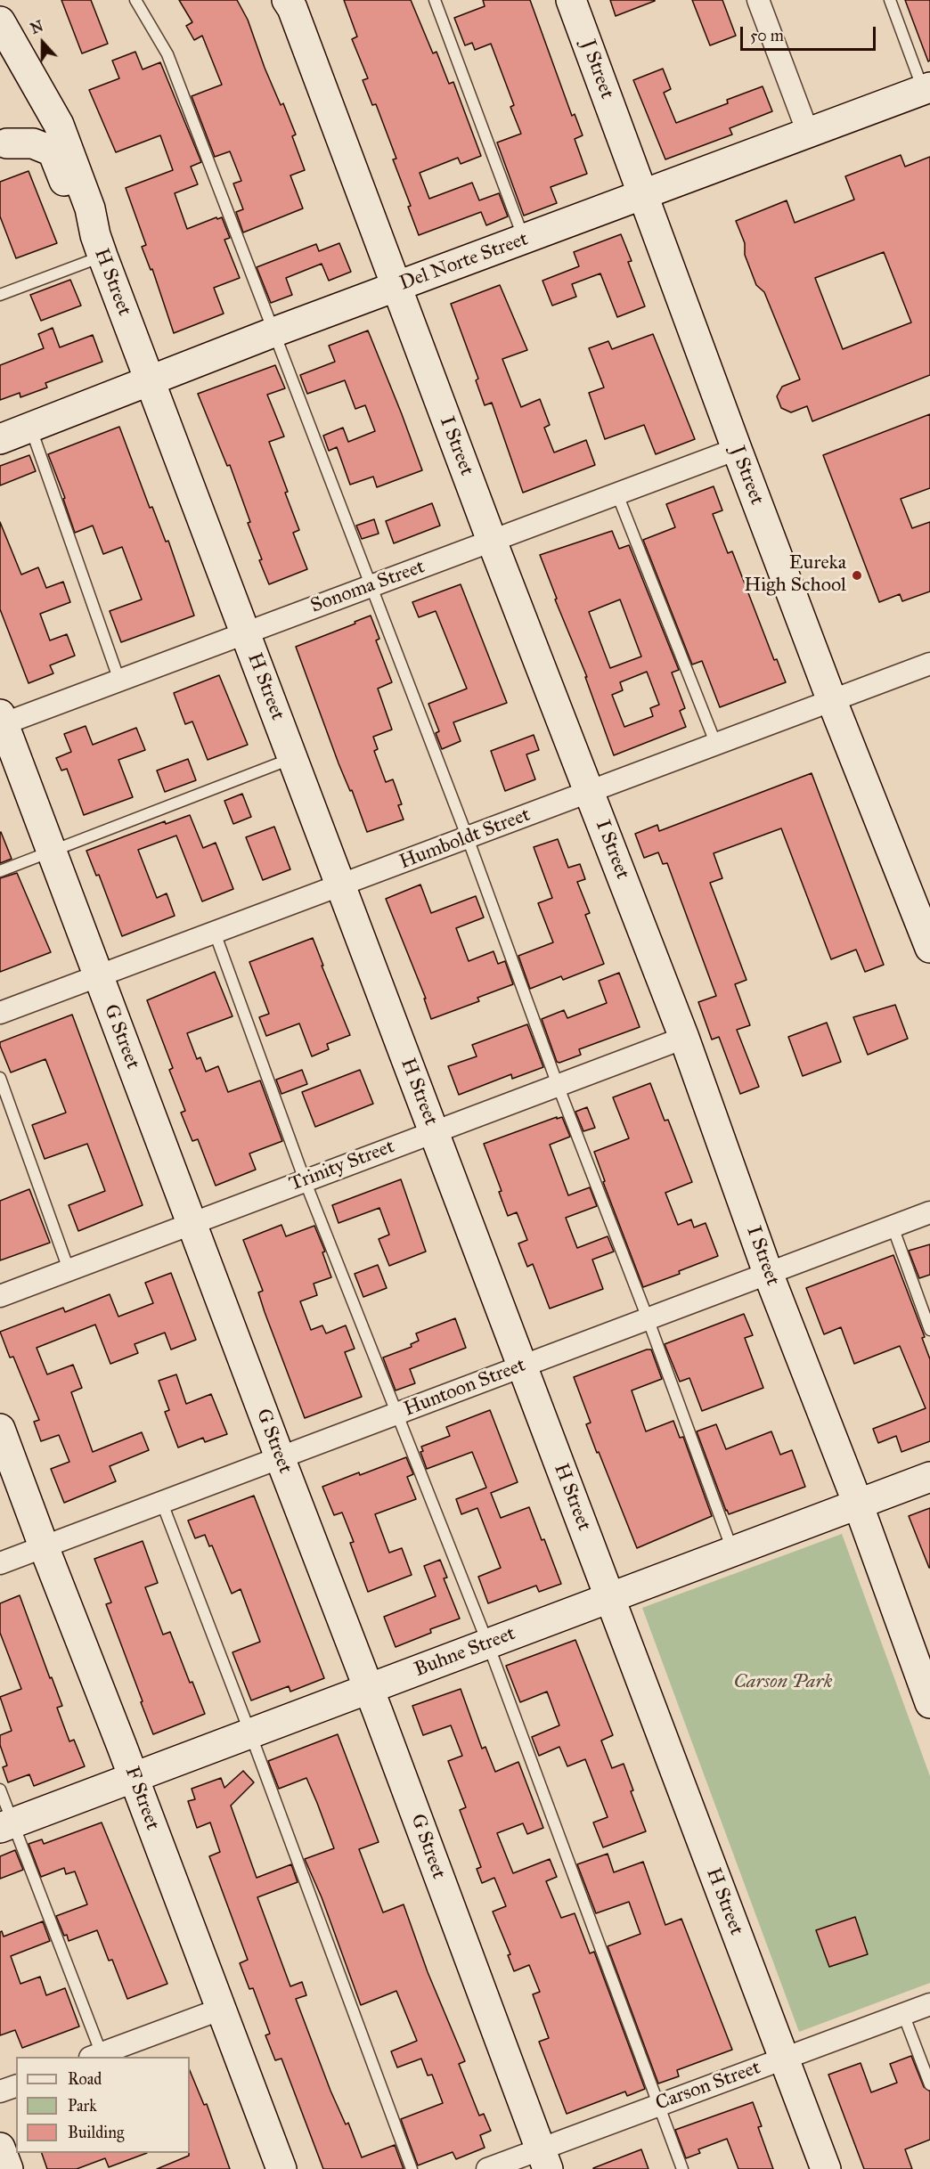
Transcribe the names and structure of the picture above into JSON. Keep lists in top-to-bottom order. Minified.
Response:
{"streets":{"street":["J Street","Del Norte Street","H Street","I Street","Sonoma Street","Humboldt Street","G Street","Trinity Street","Huntoon Street","Buhne Street","F Street","Carson Street"]},"crossings":[["J Street","Del Norte Street"],["J Street","Sonoma Street"],["J Street","Humboldt Street"],["Del Norte Street","H Street"],["Del Norte Street","I Street"],["H Street","Sonoma Street"],["H Street","Humboldt Street"],["H Street","Trinity Street"],["H Street","Huntoon Street"],["H Street","Buhne Street"],["H Street","Carson Street"],["I Street","Sonoma Street"],["I Street","Humboldt Street"],["I Street","Trinity Street"],["I Street","Huntoon Street"],["I Street","Buhne Street"],["Sonoma Street","G Street"],["Humboldt Street","G Street"],["G Street","Trinity Street"],["G Street","Huntoon Street"],["G Street","Buhne Street"],["G Street","Carson Street"],["Huntoon Street","F Street"],["Buhne Street","F Street"]],"parks":["Carson Park"],"places":["Eureka High School"],"legend":["Road","Park","Building"],"scale_bar":"50 m","north":"top"}
